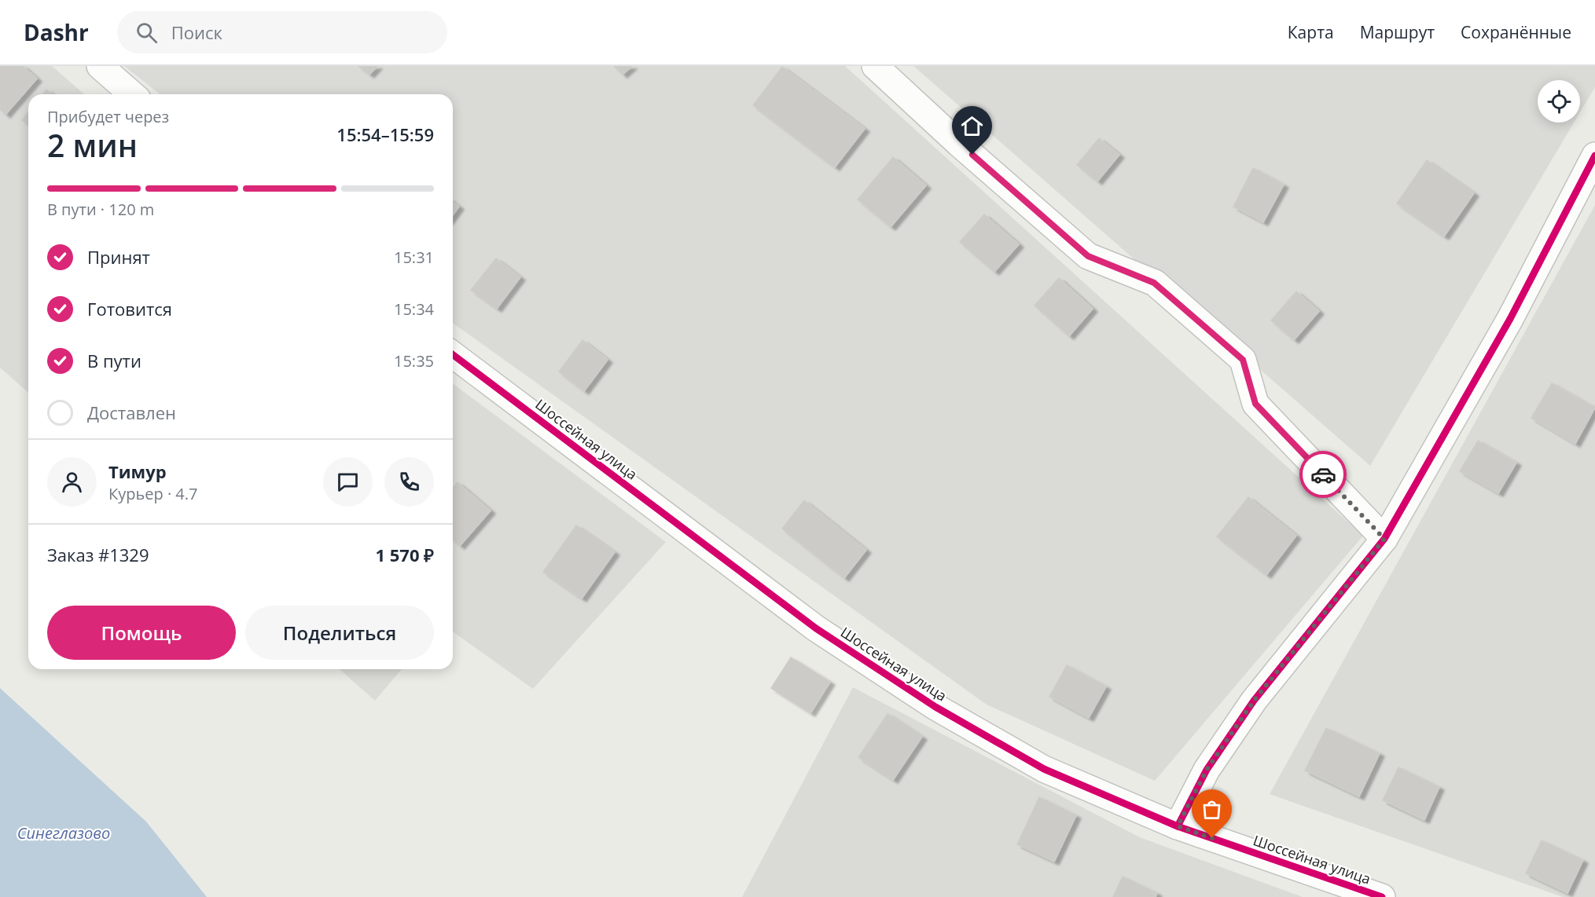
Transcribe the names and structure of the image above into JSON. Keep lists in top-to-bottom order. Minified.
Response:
{"streets":{"street":["Шоссейная улица"]},"water":["Синеглазово"],"page":{"header":"Dashr","search":"Поиск","nav":["Карта","Маршрут","Сохранённые"],"heading":["2 мин","Прибудет через","15:54–15:59"],"panel":["Тимур","Курьер · 4.7","Заказ #1329","1 570 ₽"],"bar":"В пути · 120 m","list":[["Принят","15:31"],["Готовится","15:34"],["В пути","15:35"],"Доставлен"],"buttons":["Помощь","Поделиться"]}}
